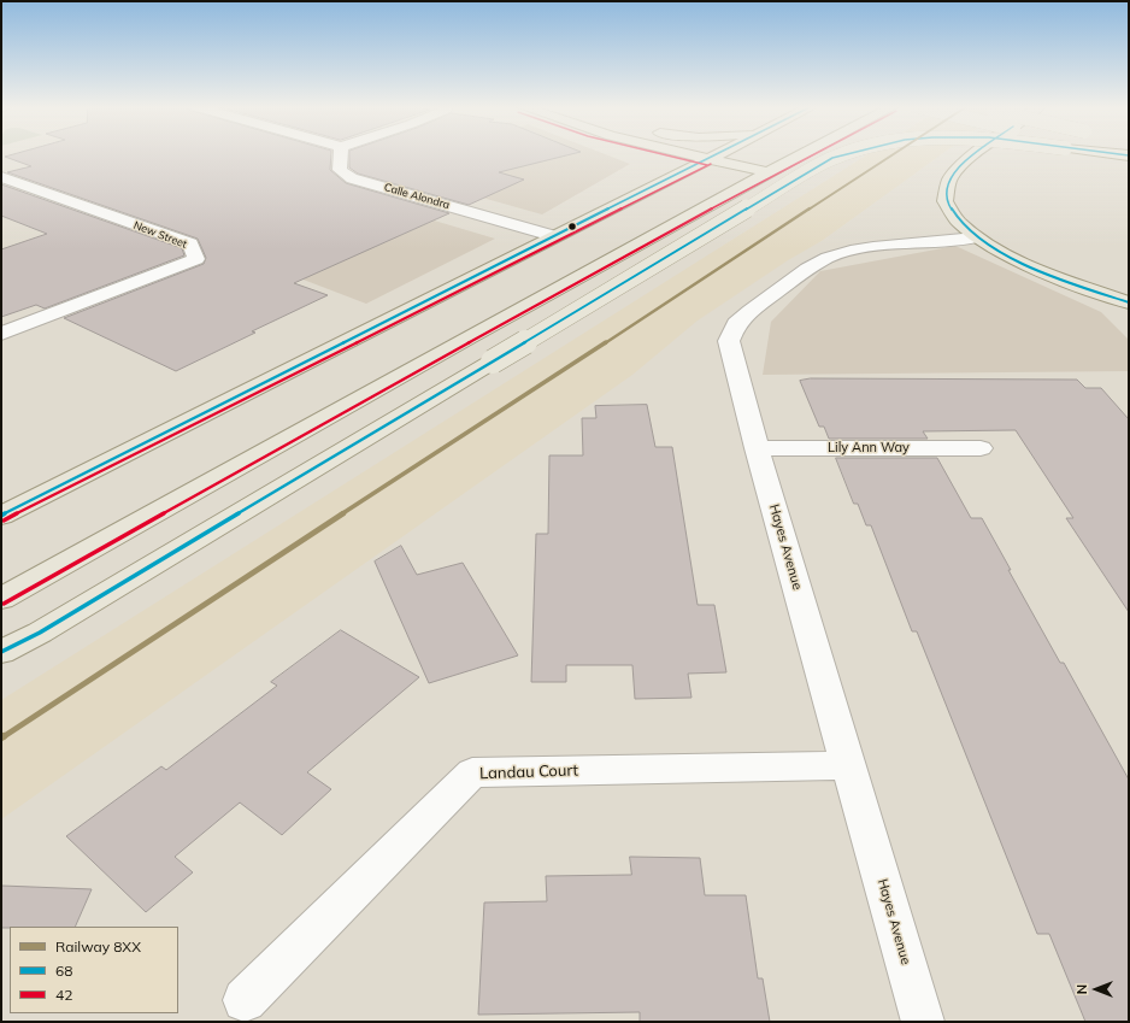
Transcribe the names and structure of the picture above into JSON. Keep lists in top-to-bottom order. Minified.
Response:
{"streets":{"street":["Calle Alondra","New Street","Lily Ann Way","Hayes Avenue","Landau Court"]},"crossings":[["Lily Ann Way","Hayes Avenue"],["Hayes Avenue","Landau Court"]],"lines":["rail line 8XX","transit line 68","transit line 42"],"legend":["Railway 8XX","68","42"],"north":"left"}
